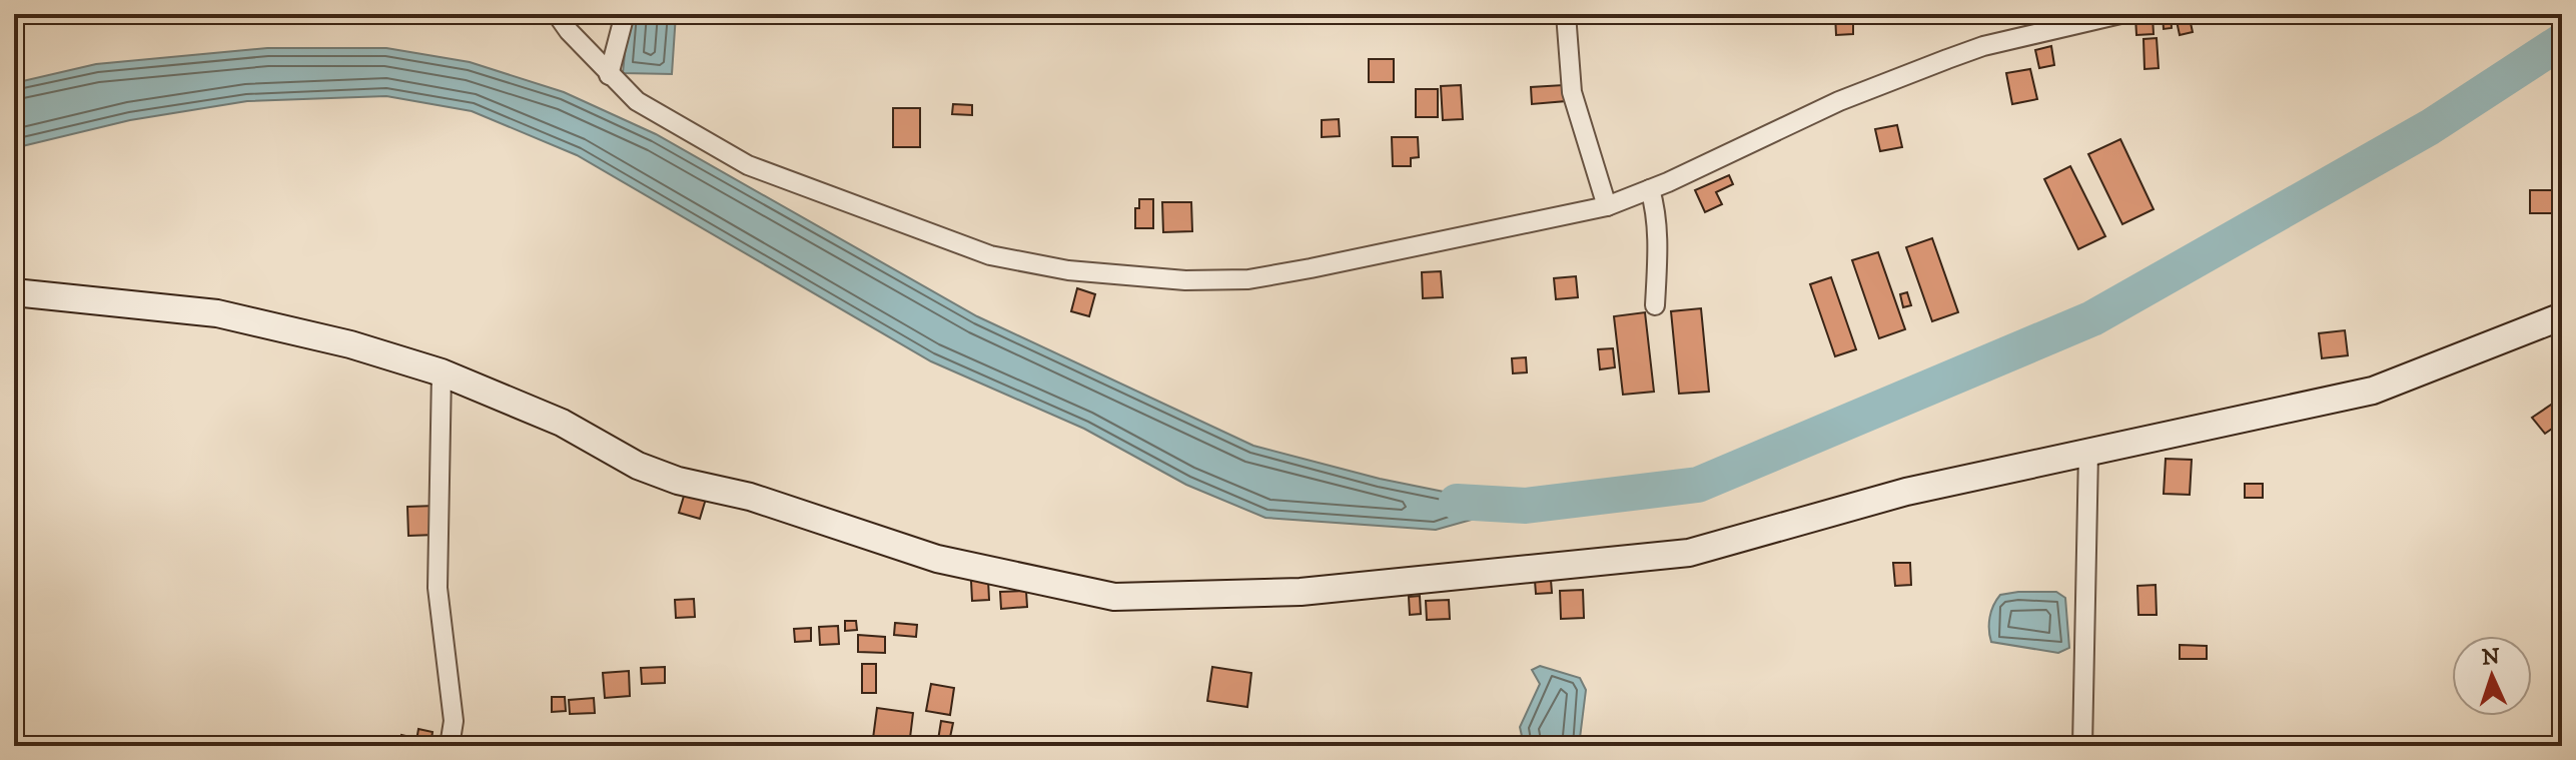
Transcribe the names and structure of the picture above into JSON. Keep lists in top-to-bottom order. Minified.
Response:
{"north":"top"}
